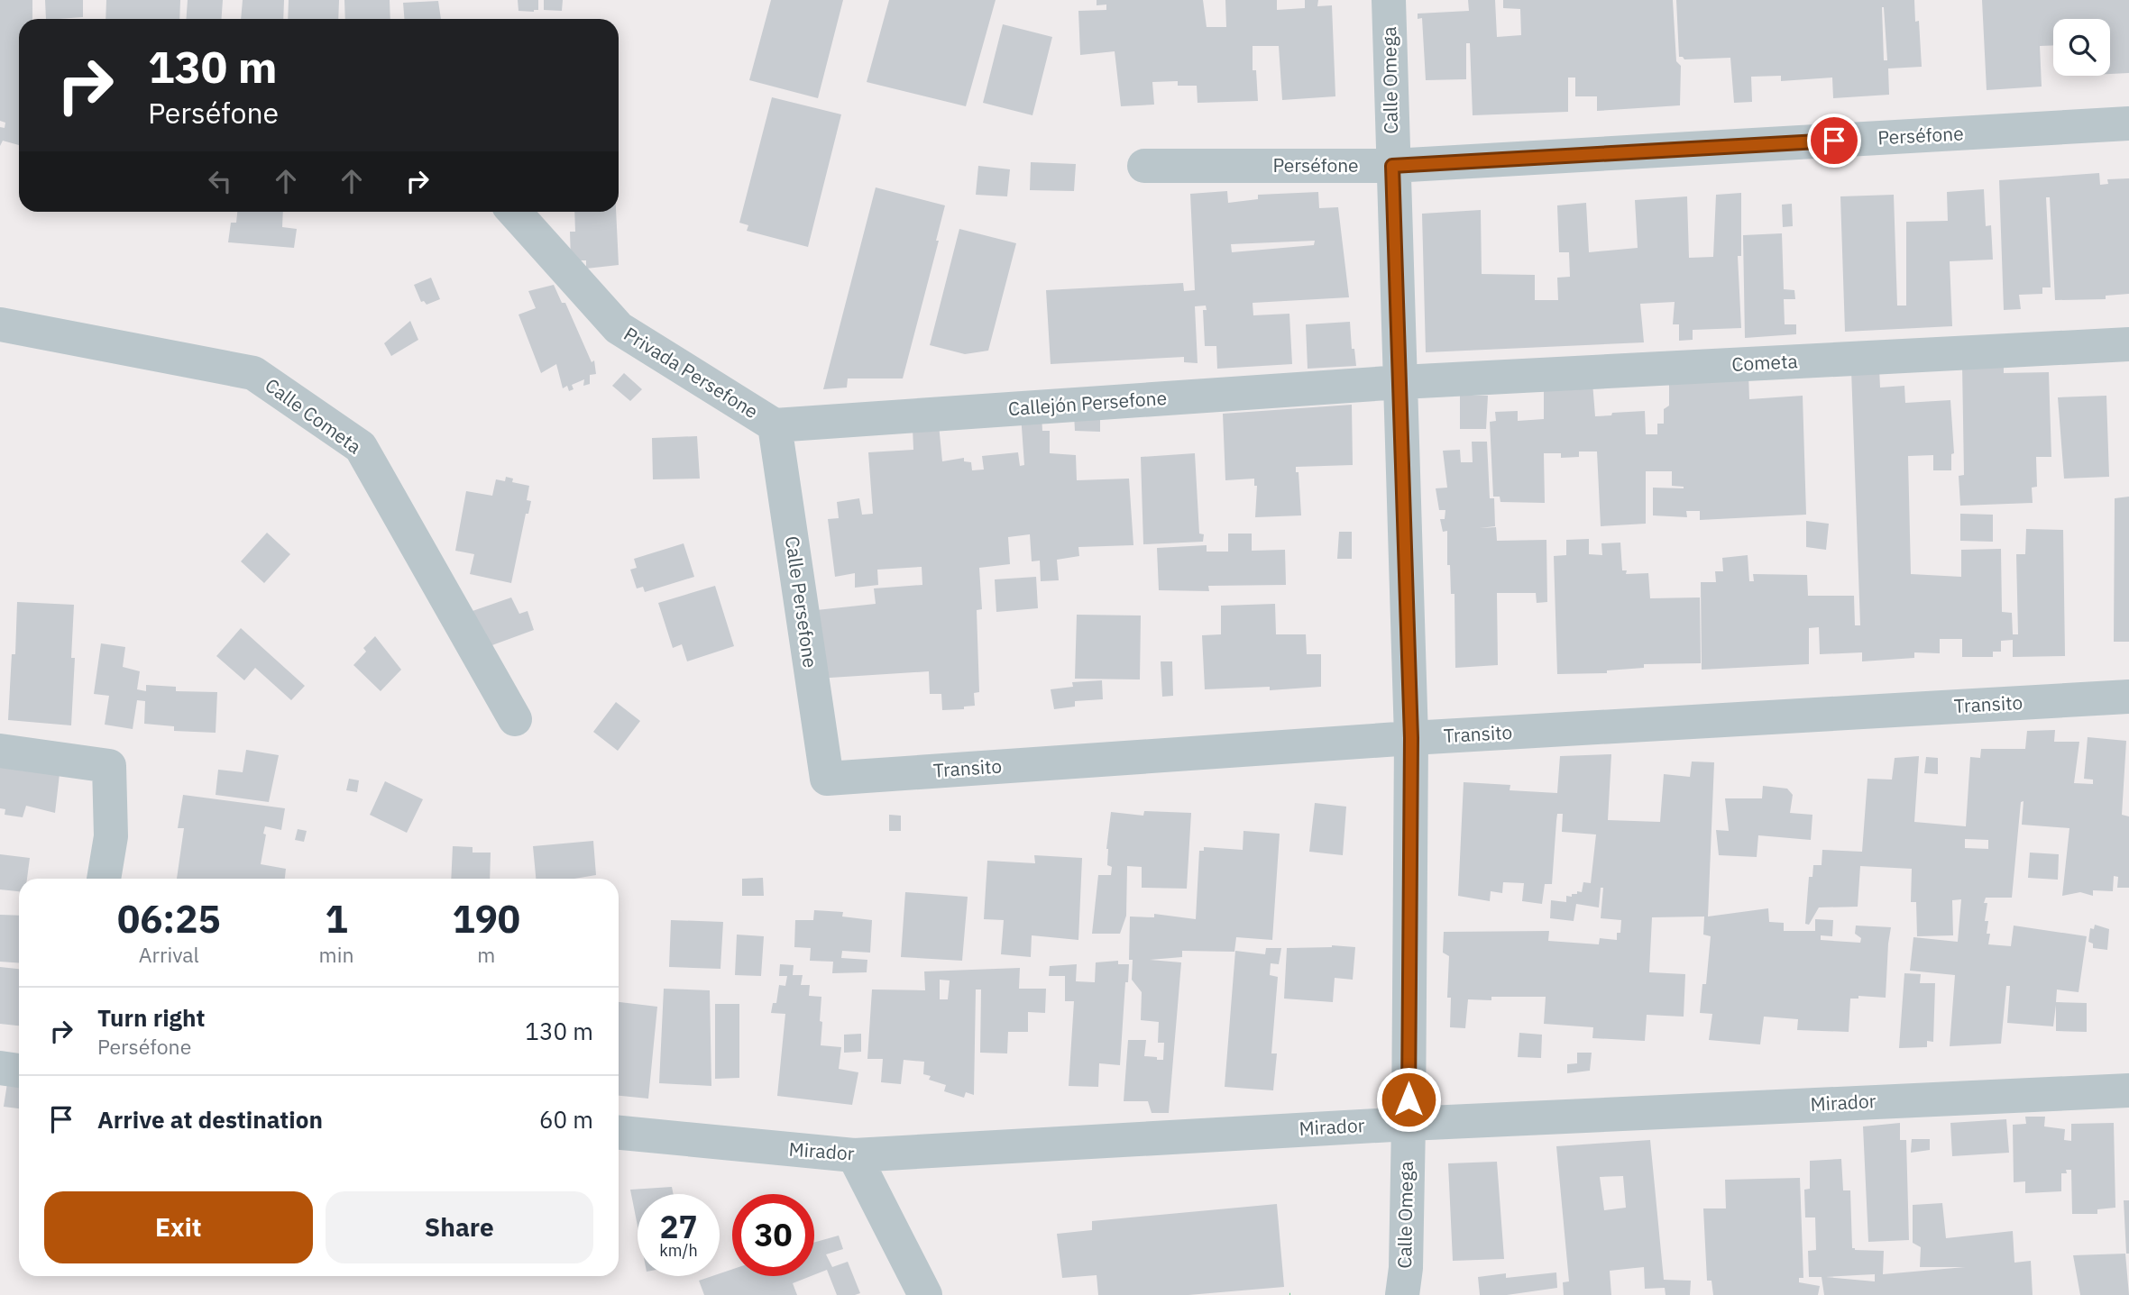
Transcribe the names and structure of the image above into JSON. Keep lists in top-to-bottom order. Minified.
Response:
{"streets":{"street":["Calle Omega","Perséfone","Cometa","Privada Persefone","Callejón Persefone","Calle Cometa","Calle Persefone","Transito","Mirador"]},"crossings":[["Calle Omega","Perséfone"],["Calle Omega","Cometa"],["Calle Omega","Callejón Persefone"],["Calle Omega","Transito"],["Calle Omega","Mirador"],["Cometa","Callejón Persefone"],["Privada Persefone","Callejón Persefone"],["Privada Persefone","Calle Persefone"],["Callejón Persefone","Calle Persefone"],["Calle Persefone","Transito"]],"page":{"turn":["130 m","Perséfone"],"eta":["06:25","Arrival","1","min","190","m"],"list":[{"name":"Turn right","note":"Perséfone","value":"130 m"},{"name":"Arrive at destination","value":"60 m"}],"buttons":["Exit","Share"],"speed":"27 km/h","limit":"30"}}
